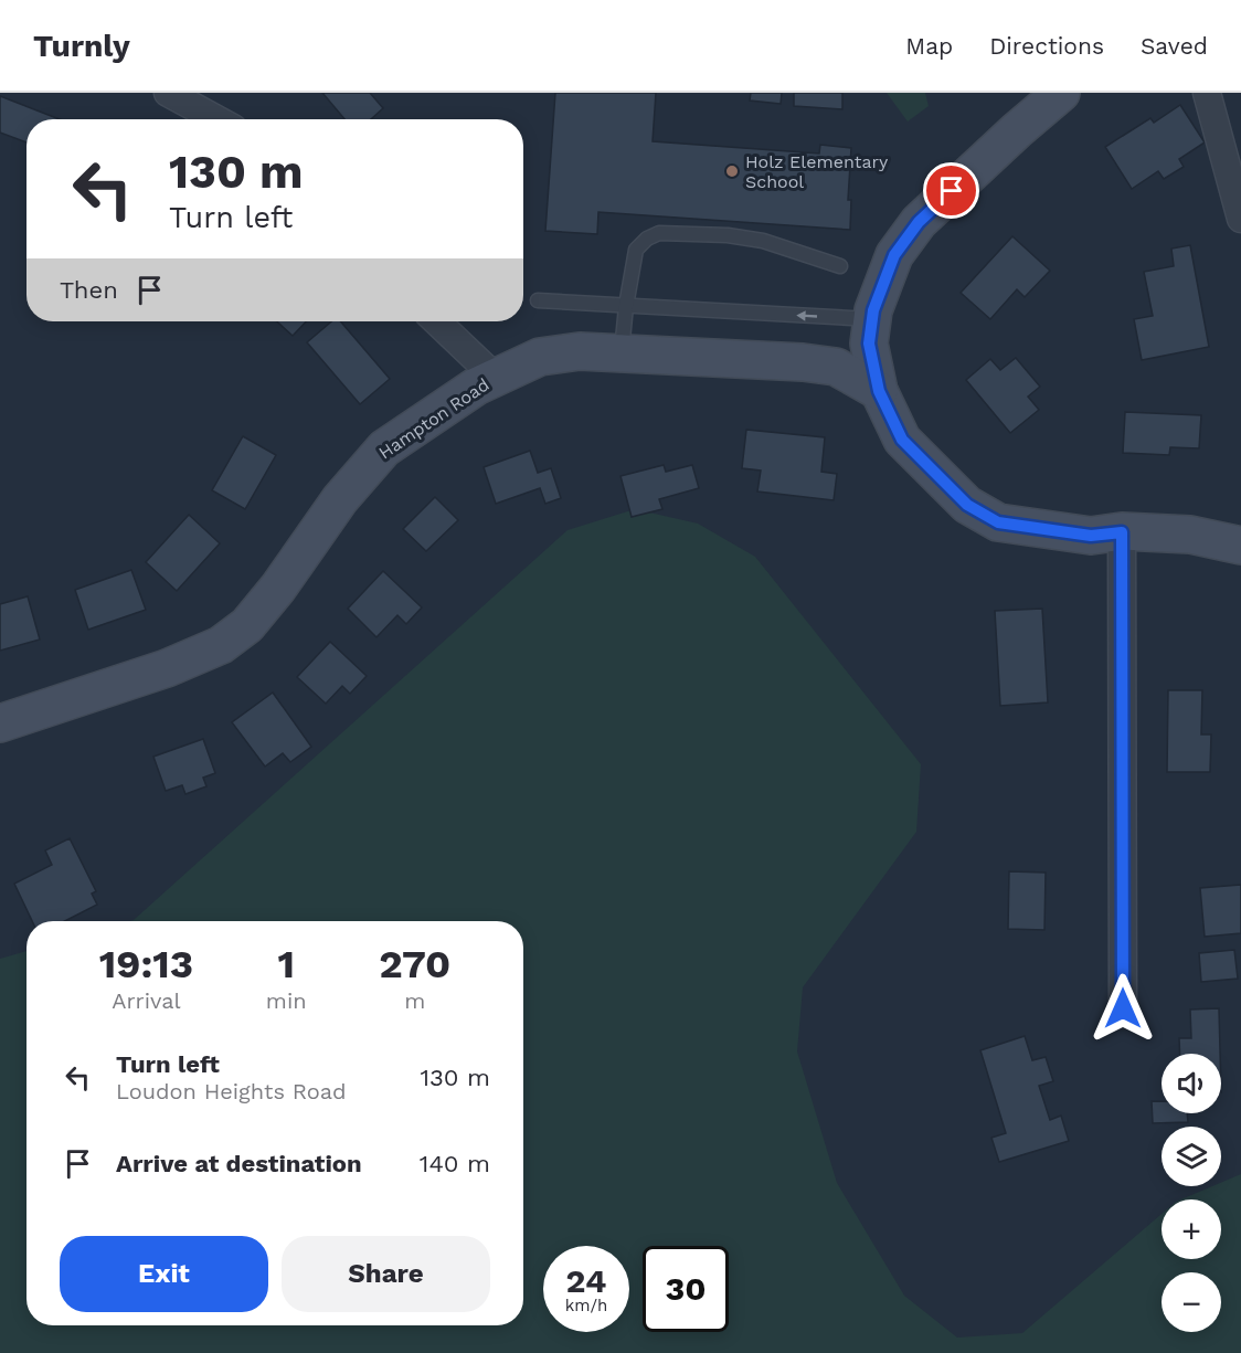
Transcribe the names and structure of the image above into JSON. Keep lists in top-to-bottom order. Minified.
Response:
{"streets":{"street":["Hampton Road"]},"places":["Holz Elementary School"],"page":{"header":"Turnly","nav":["Map","Directions","Saved"],"turn":["130 m","Turn left"],"then":"Then","eta":["19:13","Arrival","1","min","270","m"],"list":[{"name":"Turn left","note":"Loudon Heights Road","value":"130 m"},{"name":"Arrive at destination","value":"140 m"}],"map_buttons":["+","−"],"buttons":["Exit","Share"],"speed":"24 km/h","limit":"30"}}
